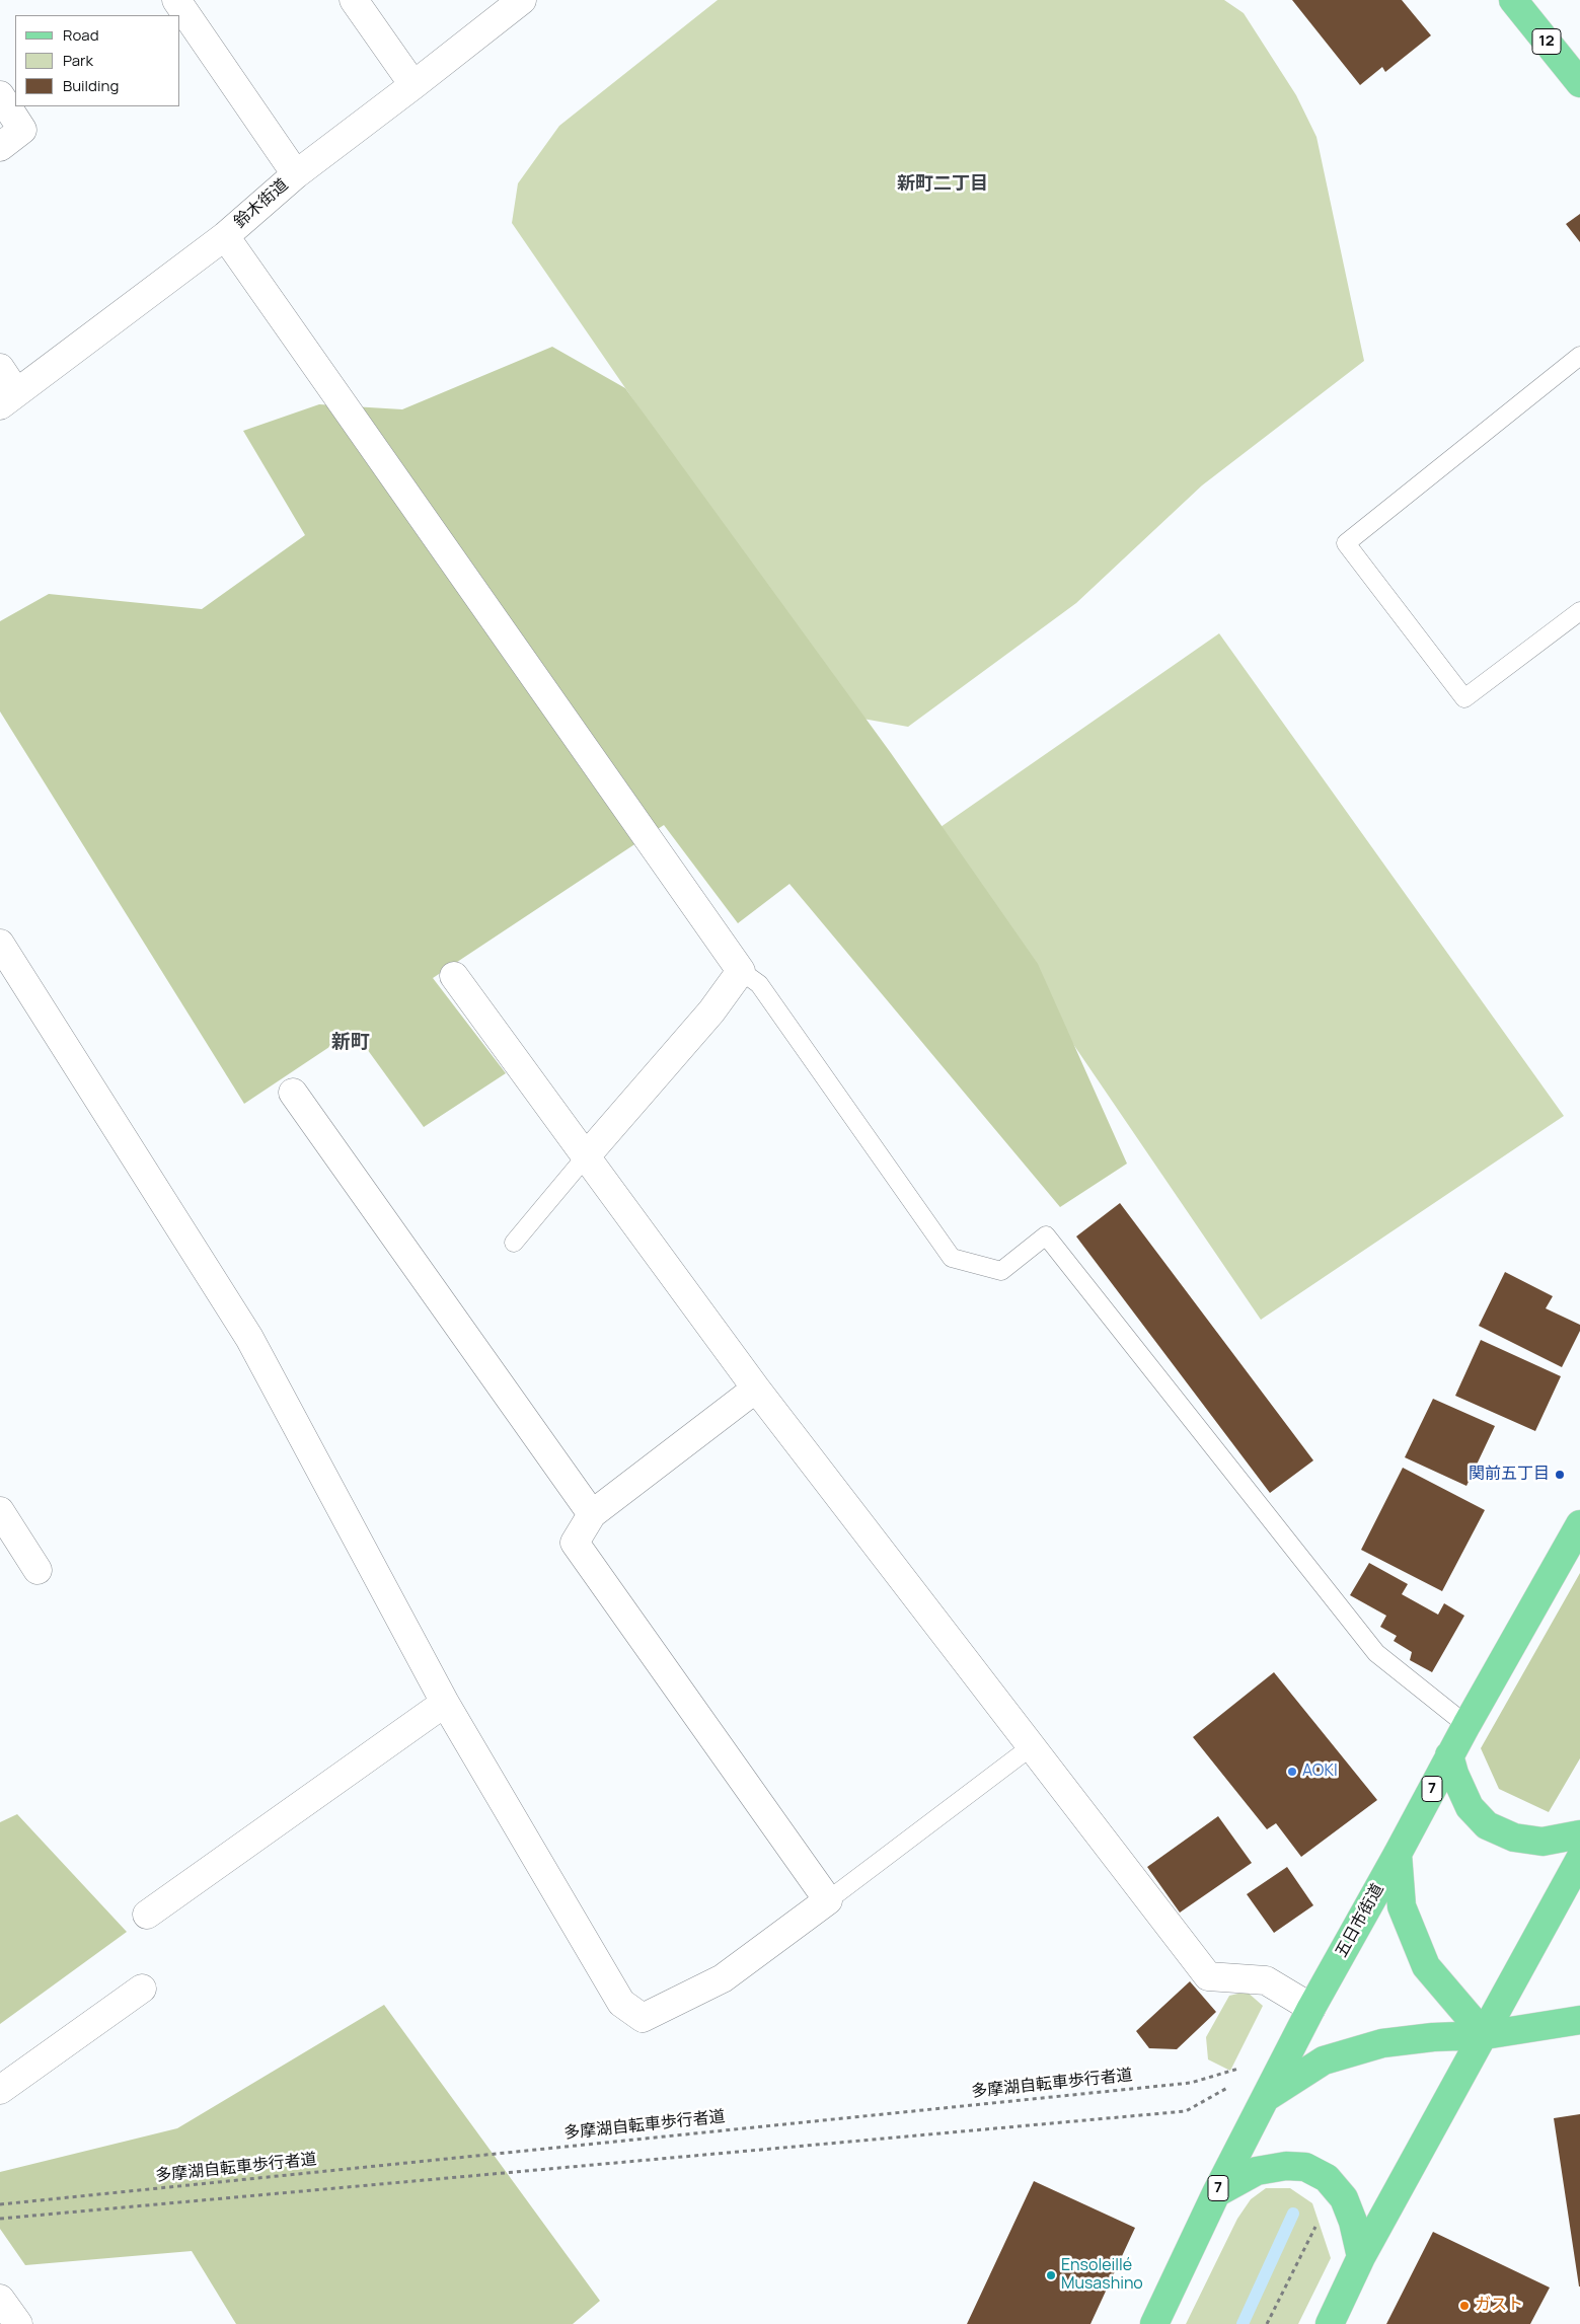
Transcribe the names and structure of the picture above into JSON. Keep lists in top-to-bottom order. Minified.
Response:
{"streets":{"main road":["12","7","五日市街道"],"street":["鈴木街道"],"path":["多摩湖自転車歩行者道"]},"crossings":[["7","五日市街道"],["五日市街道","多摩湖自転車歩行者道"]],"districts":["新町二丁目","新町"],"places":["関前五丁目","AOKI","Ensoleillé Musashino","ガスト"],"legend":["Road","Park","Building"]}
